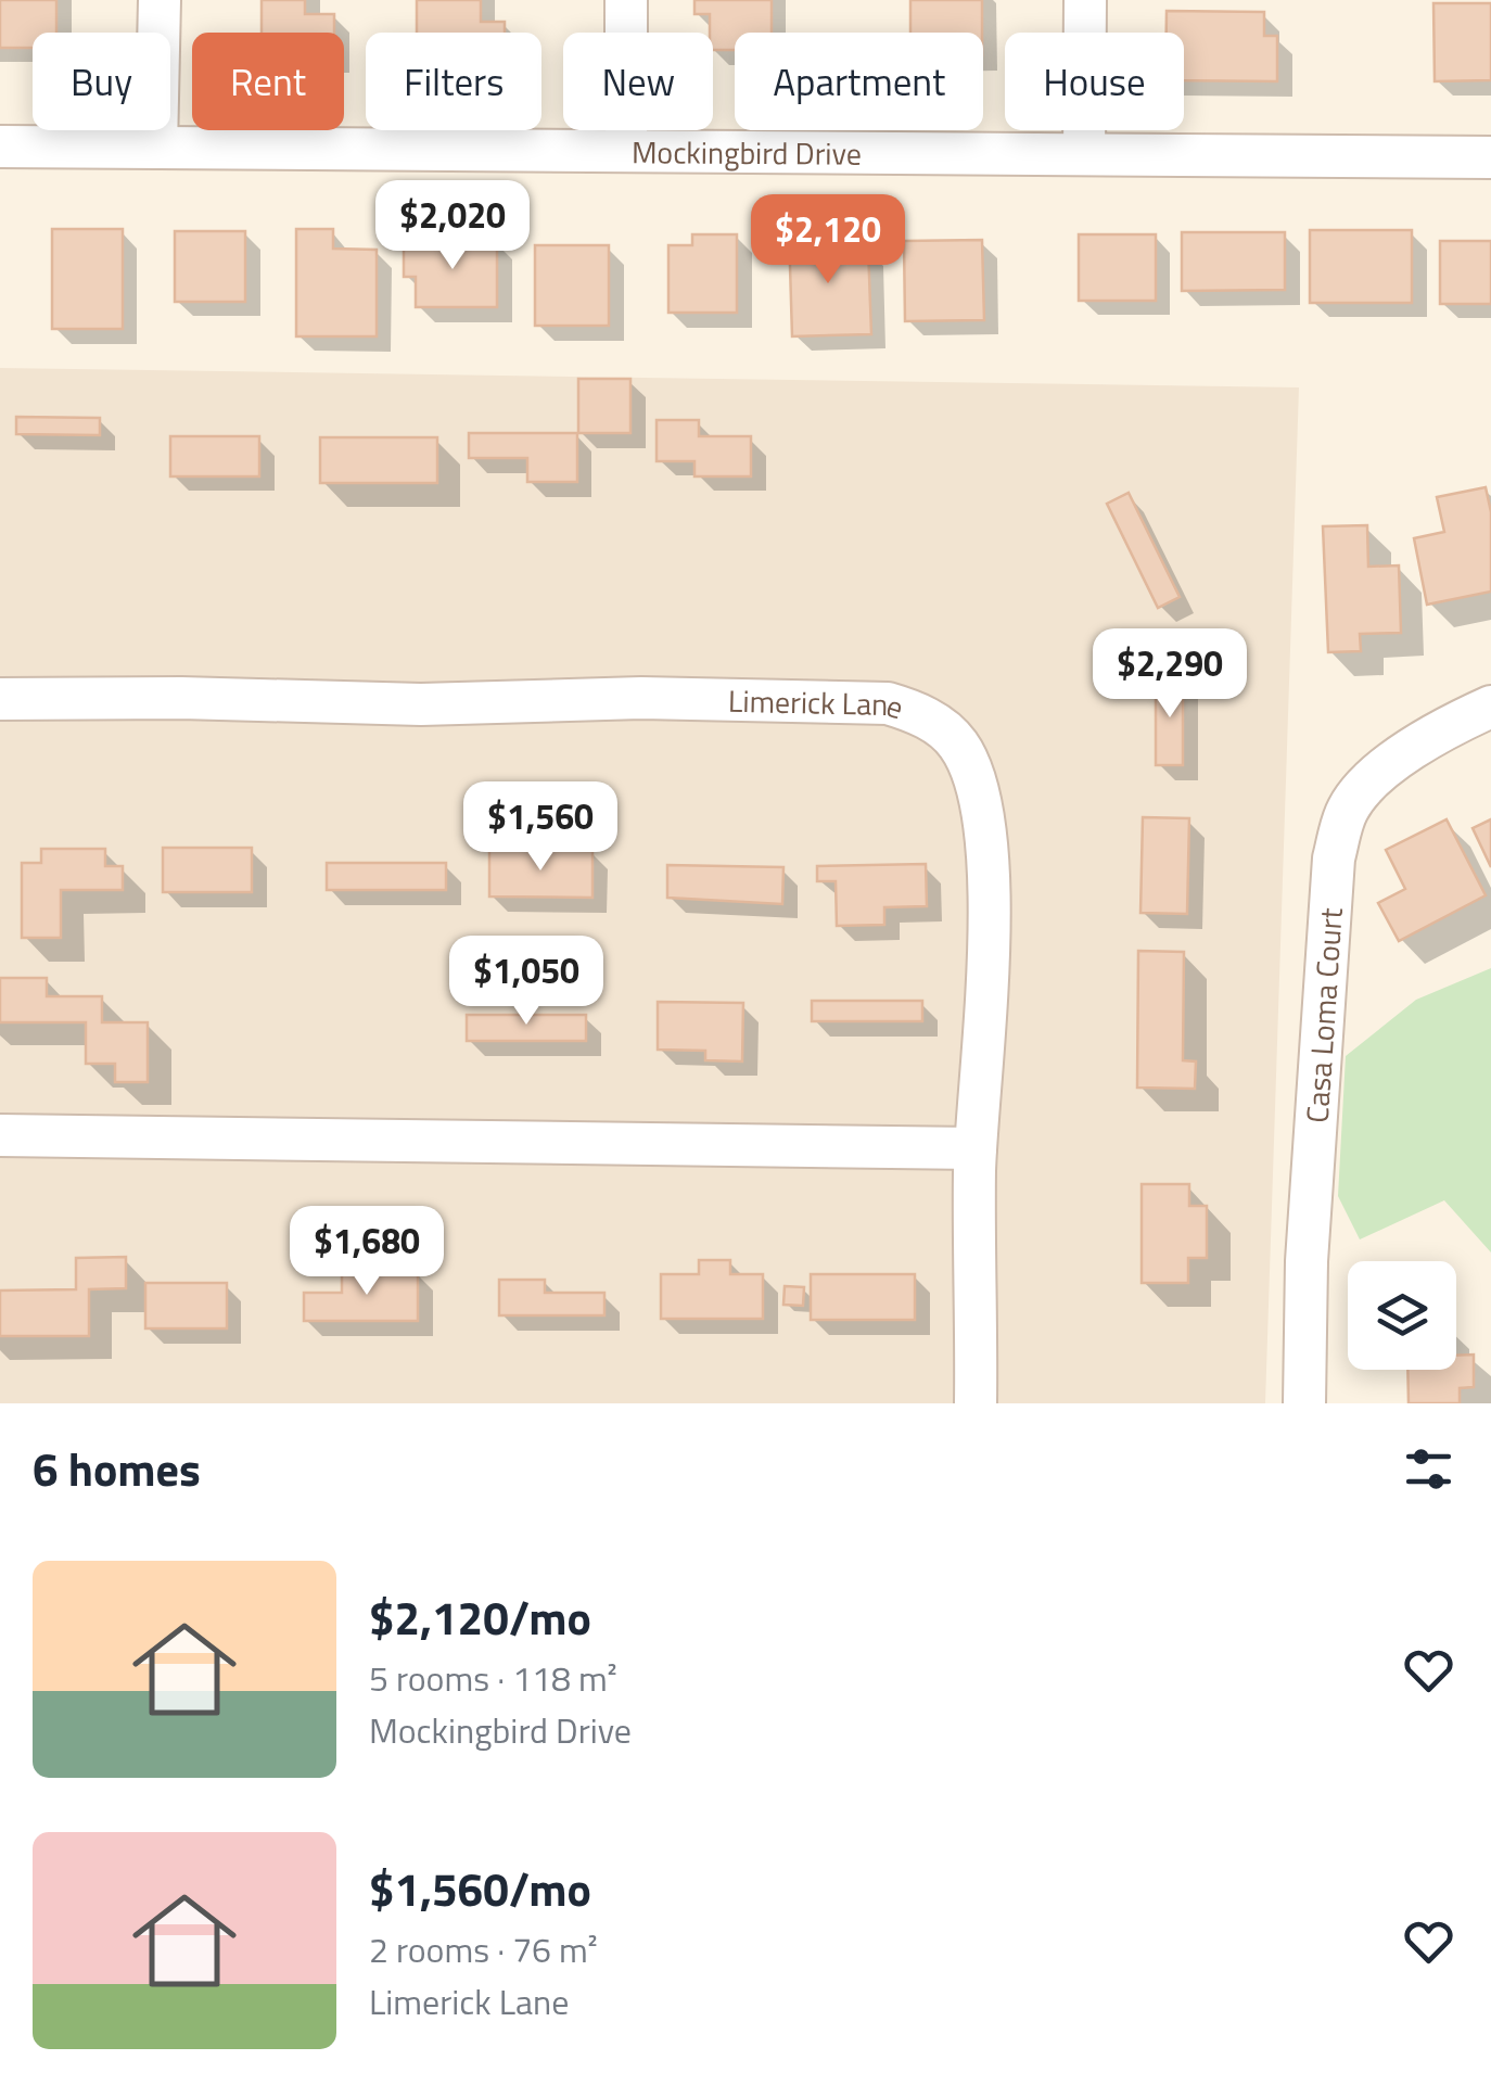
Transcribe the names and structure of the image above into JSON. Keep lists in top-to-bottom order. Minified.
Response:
{"streets":{"street":["Mockingbird Drive","Limerick Lane","Casa Loma Court"]},"page":{"chip":["Buy","Rent","Filters","New","Apartment","House"],"price":["$2,020","$2,120","$2,290","$1,560","$1,050","$1,680"],"heading":"6 homes","list":[{"name":"$2,120/mo","note":"5 rooms · 118 m² · Mockingbird Drive"},{"name":"$1,560/mo","note":"2 rooms · 76 m² · Limerick Lane"}]}}
